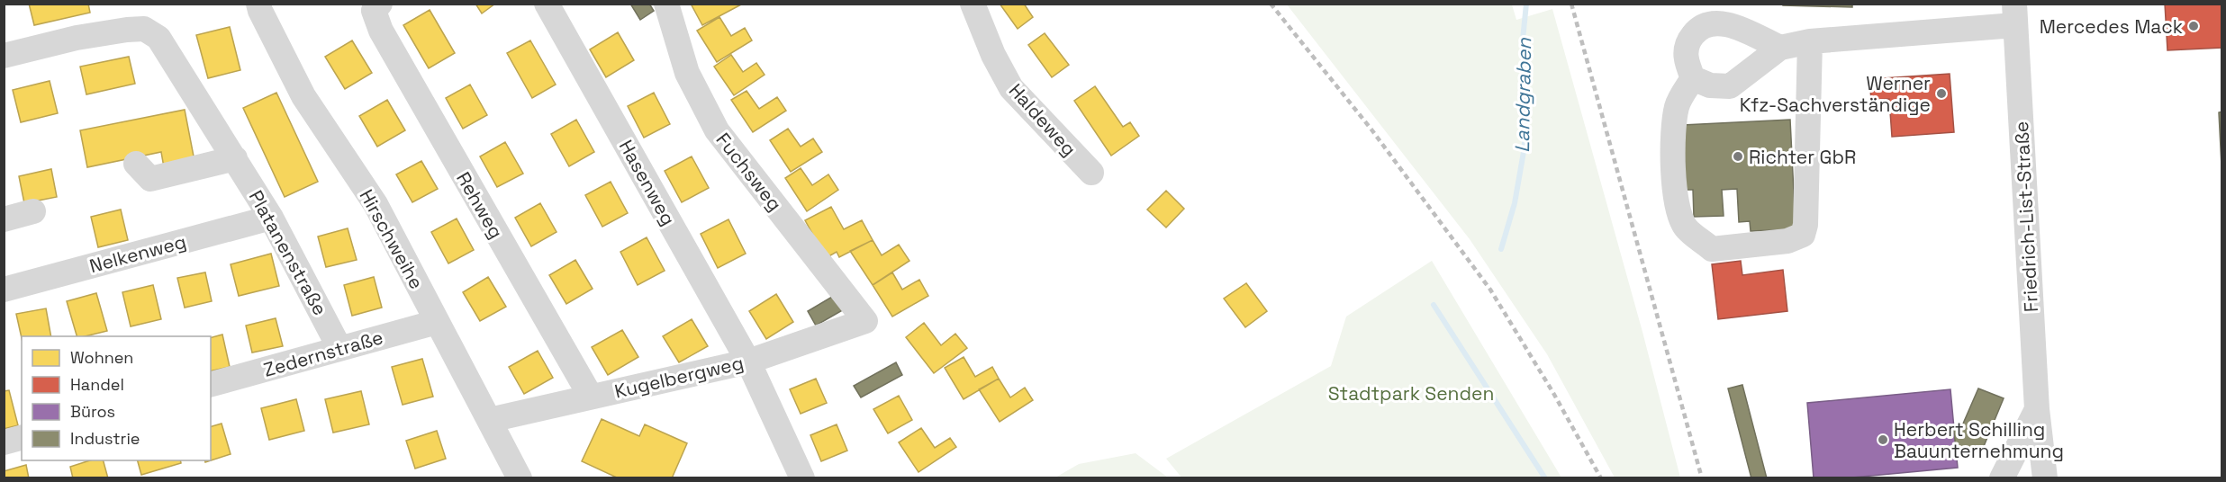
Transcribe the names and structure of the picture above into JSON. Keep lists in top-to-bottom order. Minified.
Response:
{"streets":{"street":["Haldeweg","Fuchsweg","Hasenweg","Rehweg","Friedrich-List-Straße","Hirschweihe","Platanenstraße","Nelkenweg","Zedernstraße","Kugelbergweg"]},"crossings":[["Fuchsweg","Kugelbergweg"],["Hasenweg","Kugelbergweg"],["Rehweg","Kugelbergweg"],["Hirschweihe","Zedernstraße"],["Hirschweihe","Kugelbergweg"],["Platanenstraße","Nelkenweg"],["Platanenstraße","Zedernstraße"]],"water":["Landgraben"],"parks":["Stadtpark Senden"],"places":["Mercedes Mack","Werner Kfz-Sachverständige","Richter GbR","Herbert Schilling Bauunternehmung"],"legend":["Wohnen","Handel","Büros","Industrie"]}
